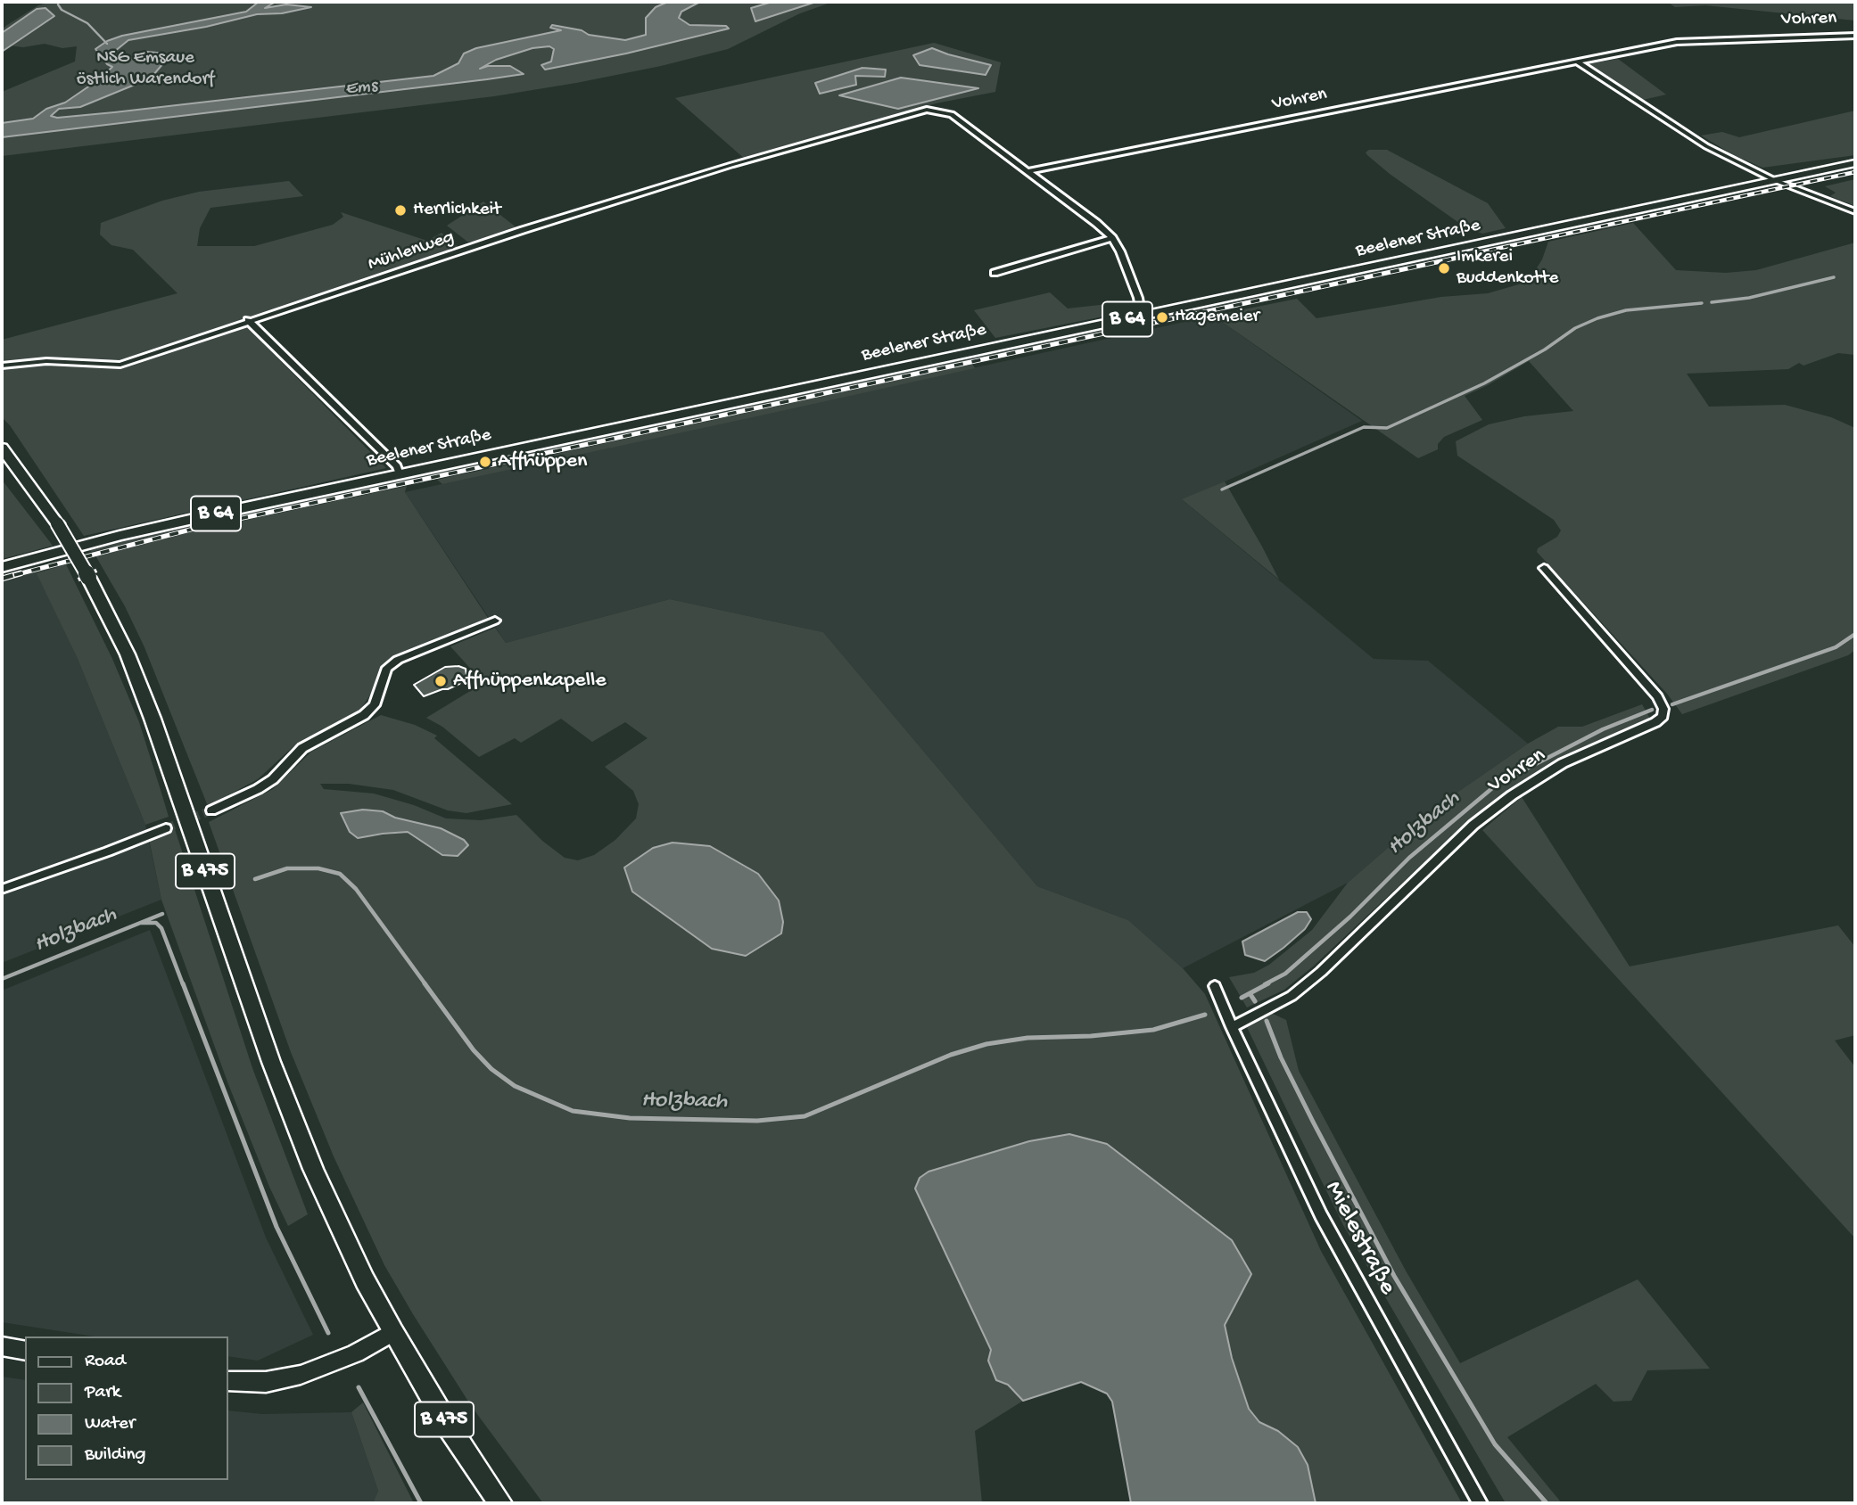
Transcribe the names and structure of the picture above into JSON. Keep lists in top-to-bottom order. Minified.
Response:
{"streets":{"main road":["Beelener Straße","B 64","B 475"],"street":["Vohren","Mühlenweg","Mielestraße"]},"crossings":[["Vohren","Mühlenweg"],["Vohren","Mielestraße"]],"water":["Ems","Holzbach"],"parks":["NSG Emsaue östlich Warendorf"],"places":["Herrlichkeit","Imkerei Buddenkotte","Hagemeier","Affhüppen","Affhüppenkapelle"],"legend":["Road","Park","Water","Building"]}
